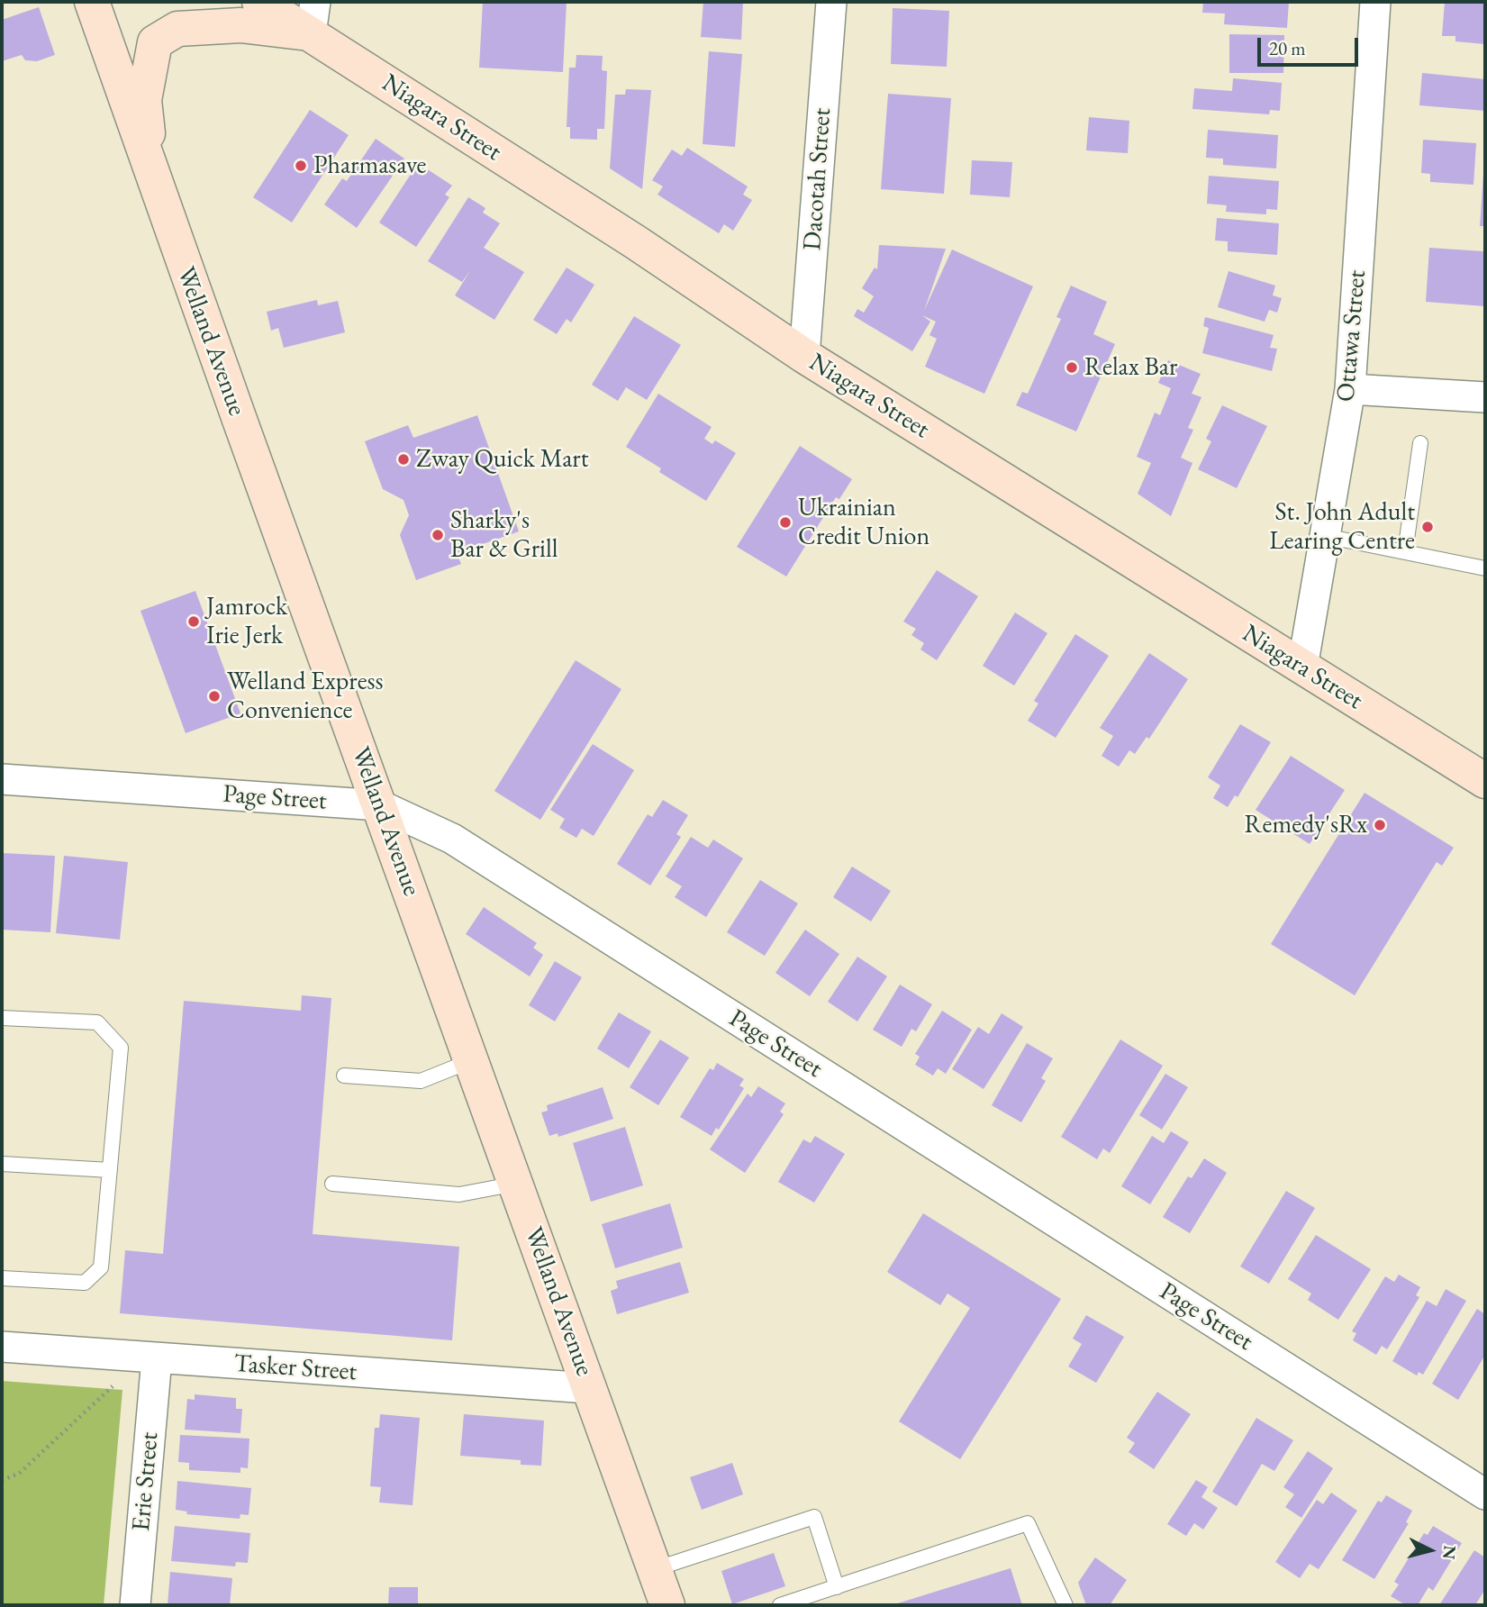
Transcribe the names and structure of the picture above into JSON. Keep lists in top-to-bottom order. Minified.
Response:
{"streets":{"main road":["Niagara Street","Welland Avenue"],"street":["Dacotah Street","Ottawa Street","Page Street","Tasker Street","Erie Street"]},"crossings":[["Niagara Street","Dacotah Street"],["Niagara Street","Ottawa Street"],["Welland Avenue","Page Street"],["Welland Avenue","Tasker Street"],["Tasker Street","Erie Street"]],"places":["Pharmasave","Relax Bar","Zway Quick Mart","Ukrainian Credit Union","St. John Adult Learing Centre","Sharky's Bar & Grill","Jamrock Irie Jerk","Welland Express Convenience","Remedy'sRx"],"scale_bar":"20 m","north":"right"}
